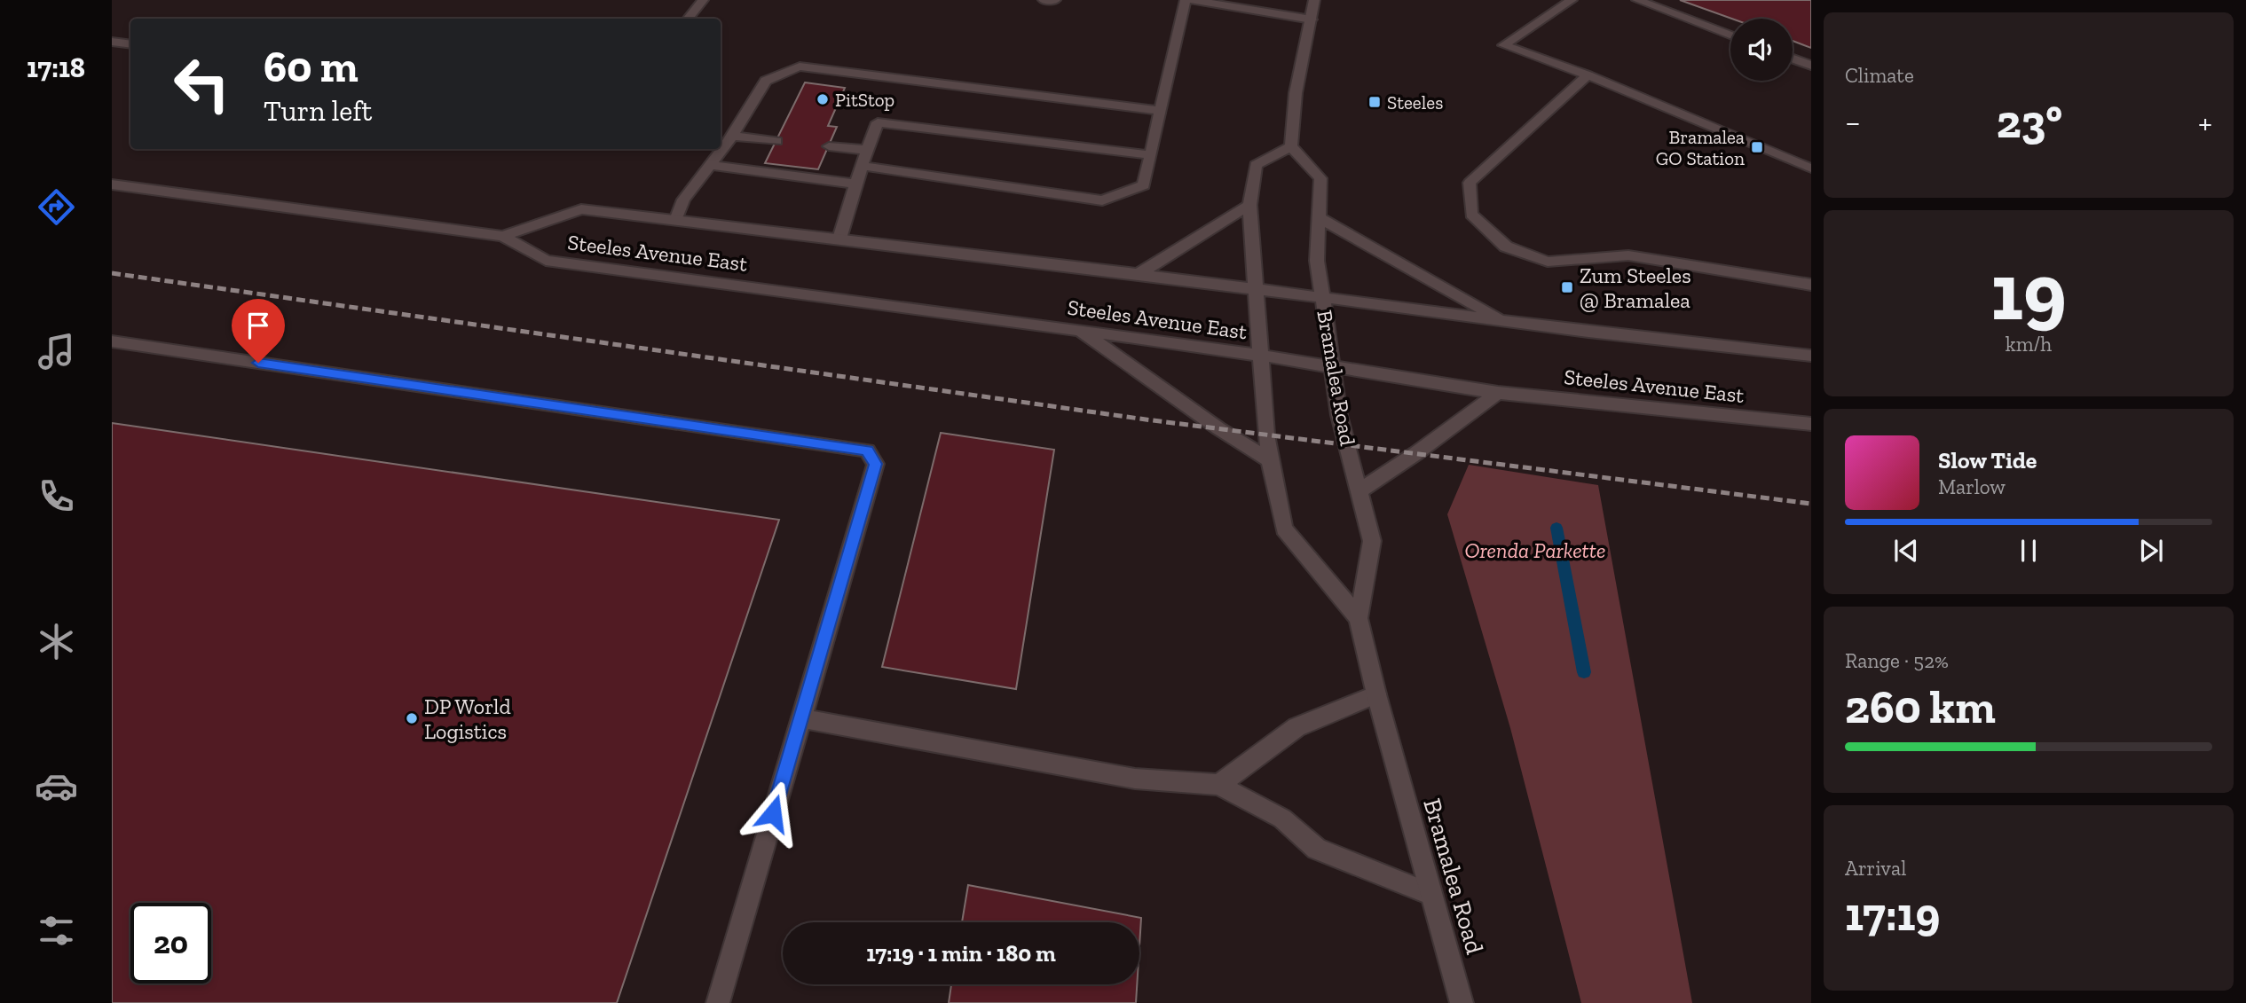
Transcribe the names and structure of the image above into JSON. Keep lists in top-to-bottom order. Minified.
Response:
{"streets":{"main road":["Steeles Avenue East","Bramalea Road"]},"crossings":[["Steeles Avenue East","Bramalea Road"]],"parks":["Orenda Parkette"],"places":{"other":["PitStop","DP World Logistics"],"transit":["Steeles","Bramalea GO Station","Zum Steeles @ Bramalea"]},"page":{"tabs":"17:18","tile":["Climate",["19","km/h"],["Range · 52%","260 km"],["Arrival","17:19"]],"turn":["60 m","Turn left"],"heat":["−","23°","+"],"song":["Slow Tide","Marlow"],"limit":"20","trip":"17:19 · 1 min · 180 m"}}
